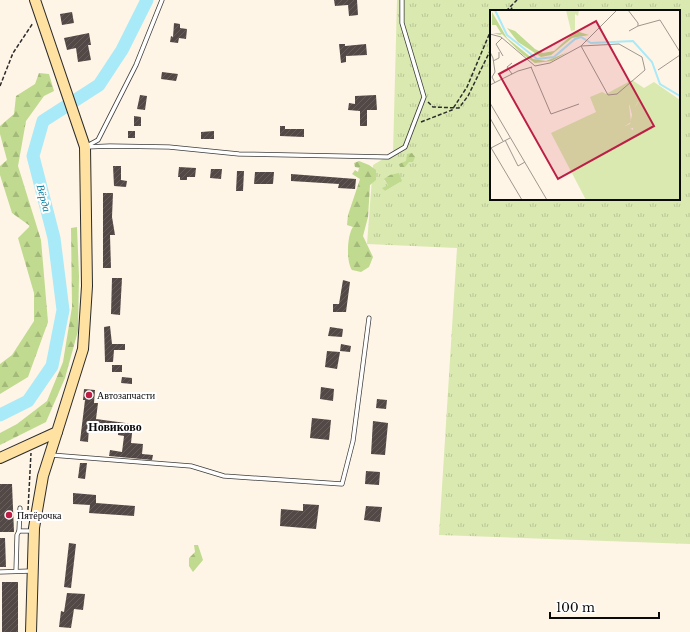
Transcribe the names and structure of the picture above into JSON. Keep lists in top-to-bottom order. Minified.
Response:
{"districts":["Новиково"],"water":["Вёрда"],"places":["Автозапчасти","Пятёрочка"],"scale_bar":"100 m"}
